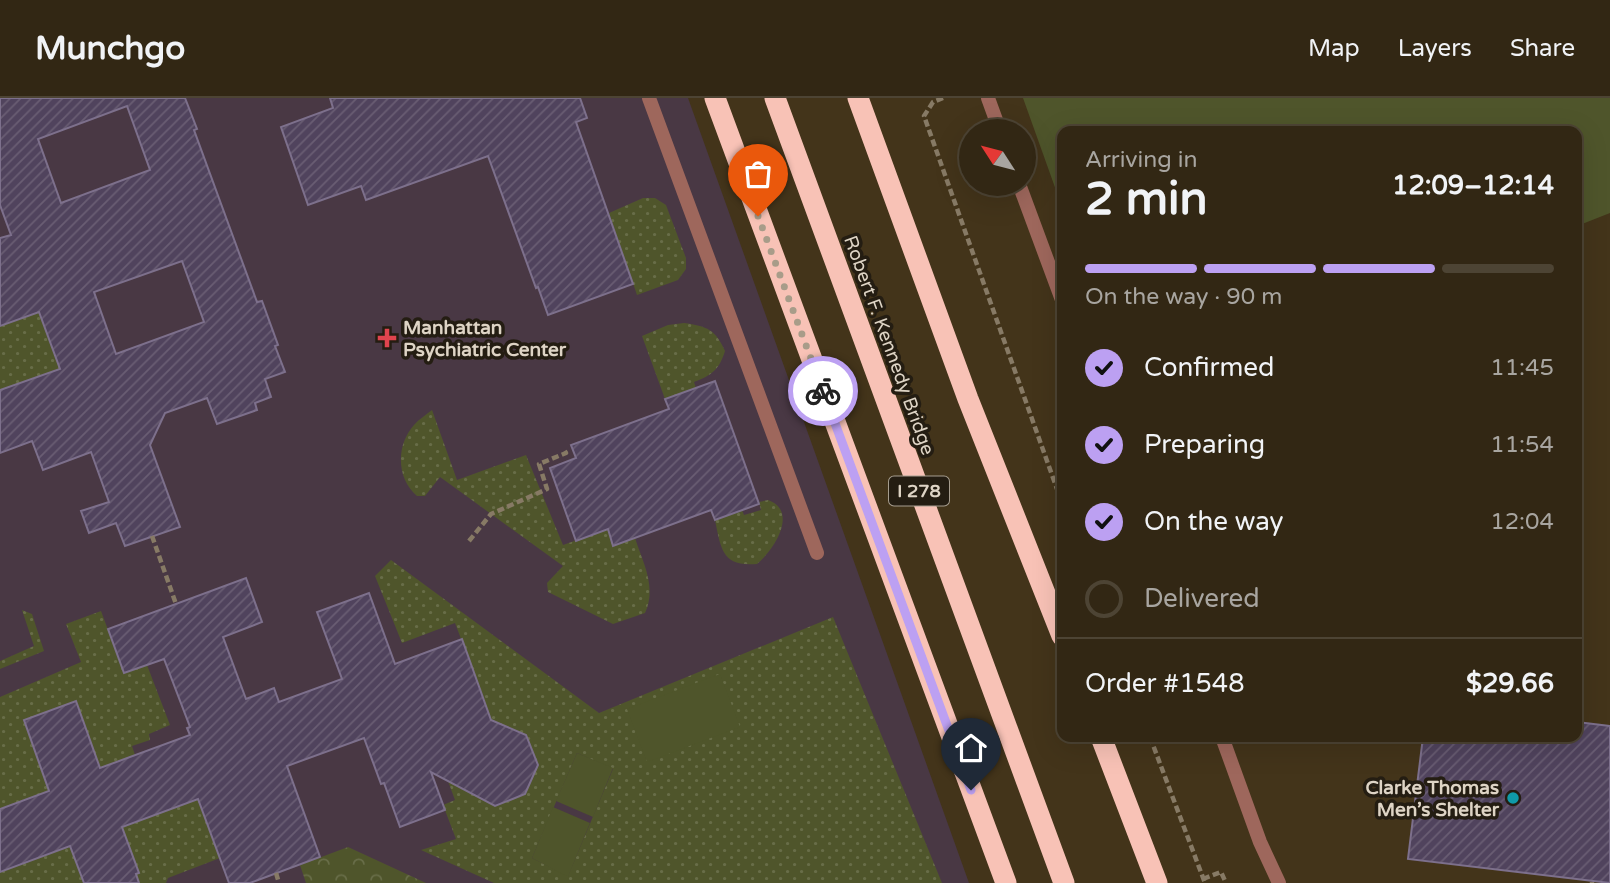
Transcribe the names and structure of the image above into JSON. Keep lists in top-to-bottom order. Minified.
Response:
{"streets":{"highway":["Robert F. Kennedy Bridge","I 278"]},"places":{"health":["Manhattan Psychiatric Center"],"other":["Clarke Thomas Men’s Shelter"]},"north":"top left","page":{"header":"Munchgo","nav":["Map","Layers","Share"],"heading":["2 min","Arriving in","12:09–12:14"],"panel":["Order #1548","$29.66"],"bar":"On the way · 90 m","list":[["Confirmed","11:45"],["Preparing","11:54"],["On the way","12:04"],"Delivered"]}}
